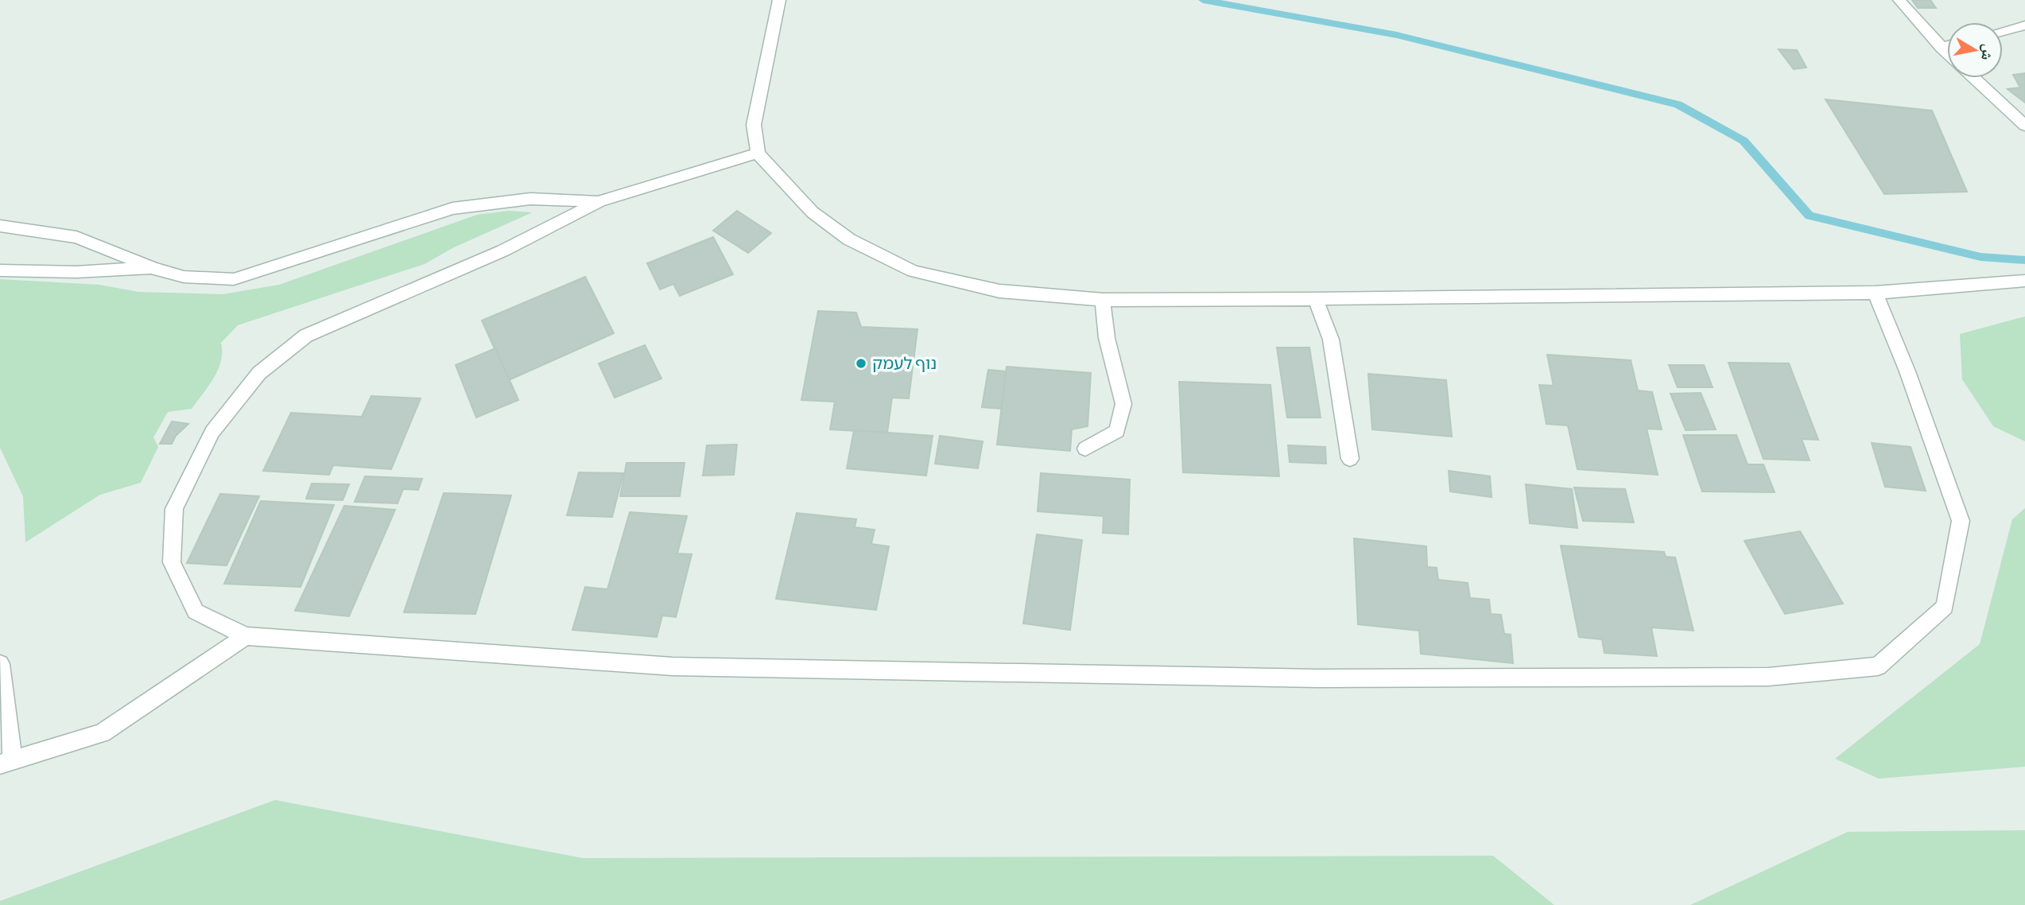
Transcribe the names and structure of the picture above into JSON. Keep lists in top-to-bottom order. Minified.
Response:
{"places":["נוף לעמק"],"north":"right"}
